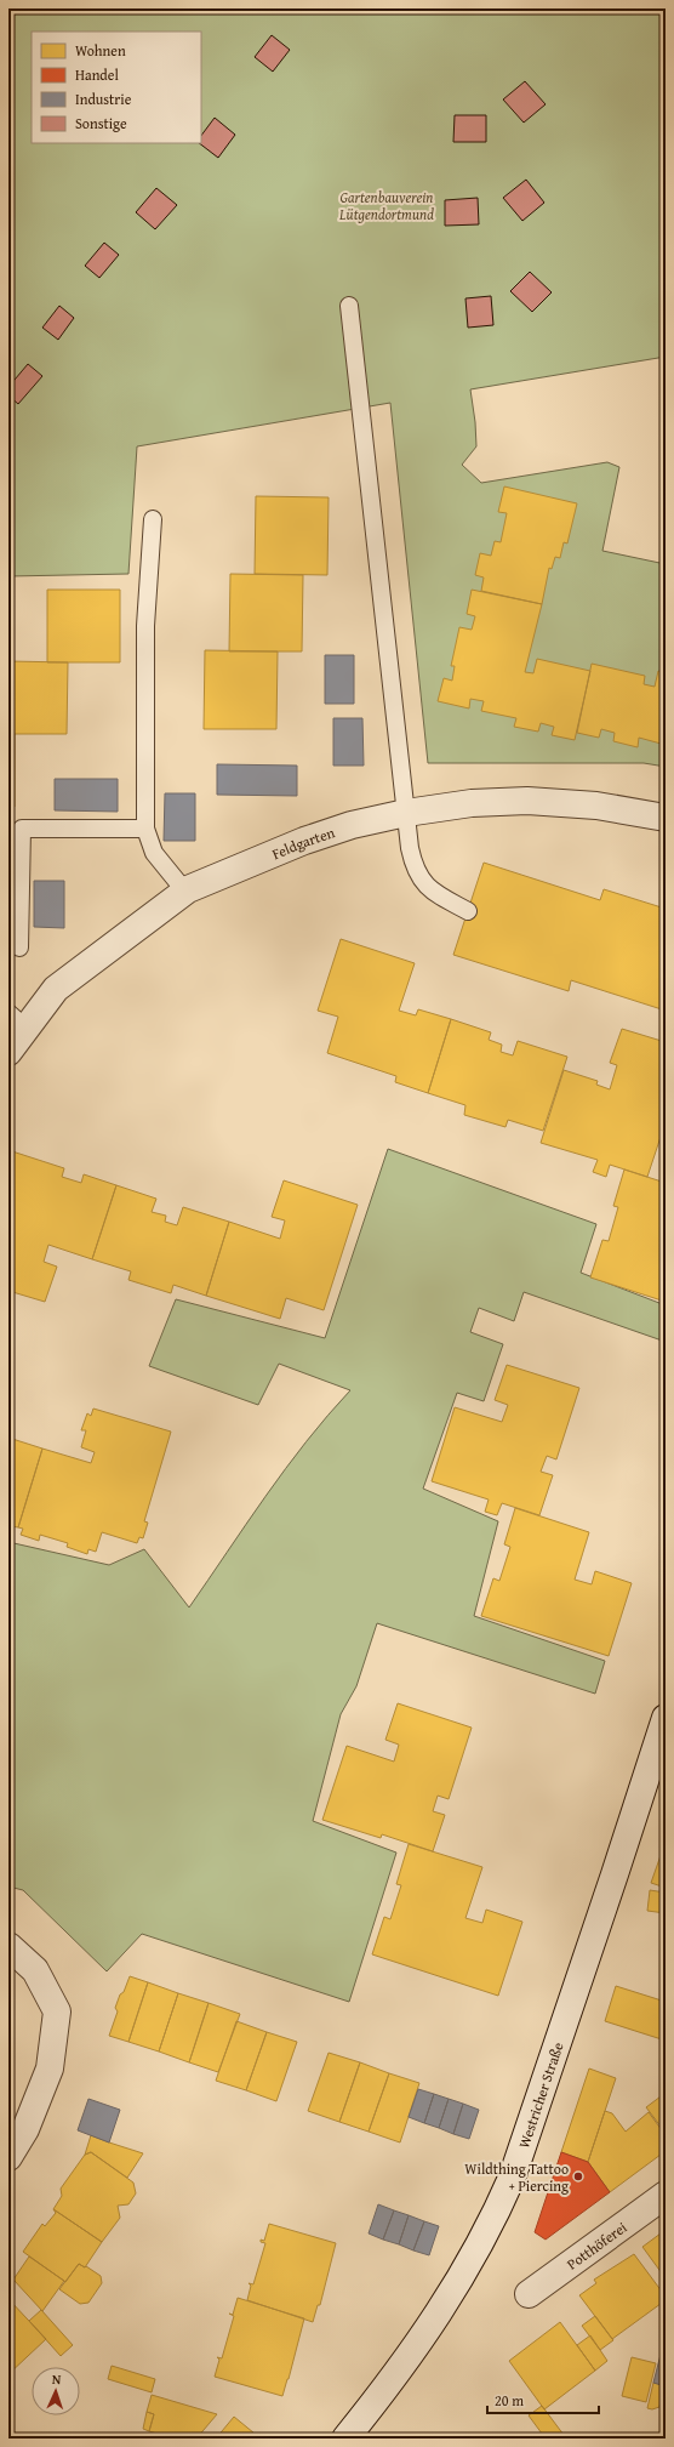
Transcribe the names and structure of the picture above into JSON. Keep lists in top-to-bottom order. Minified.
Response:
{"streets":{"street":["Feldgarten","Westricher Straße","Potthöferei"]},"parks":["Gartenbauverein Lütgendortmund"],"places":["Wildthing Tattoo + Piercing"],"legend":["Wohnen","Handel","Industrie","Sonstige"],"scale_bar":"20 m","north":"top"}
